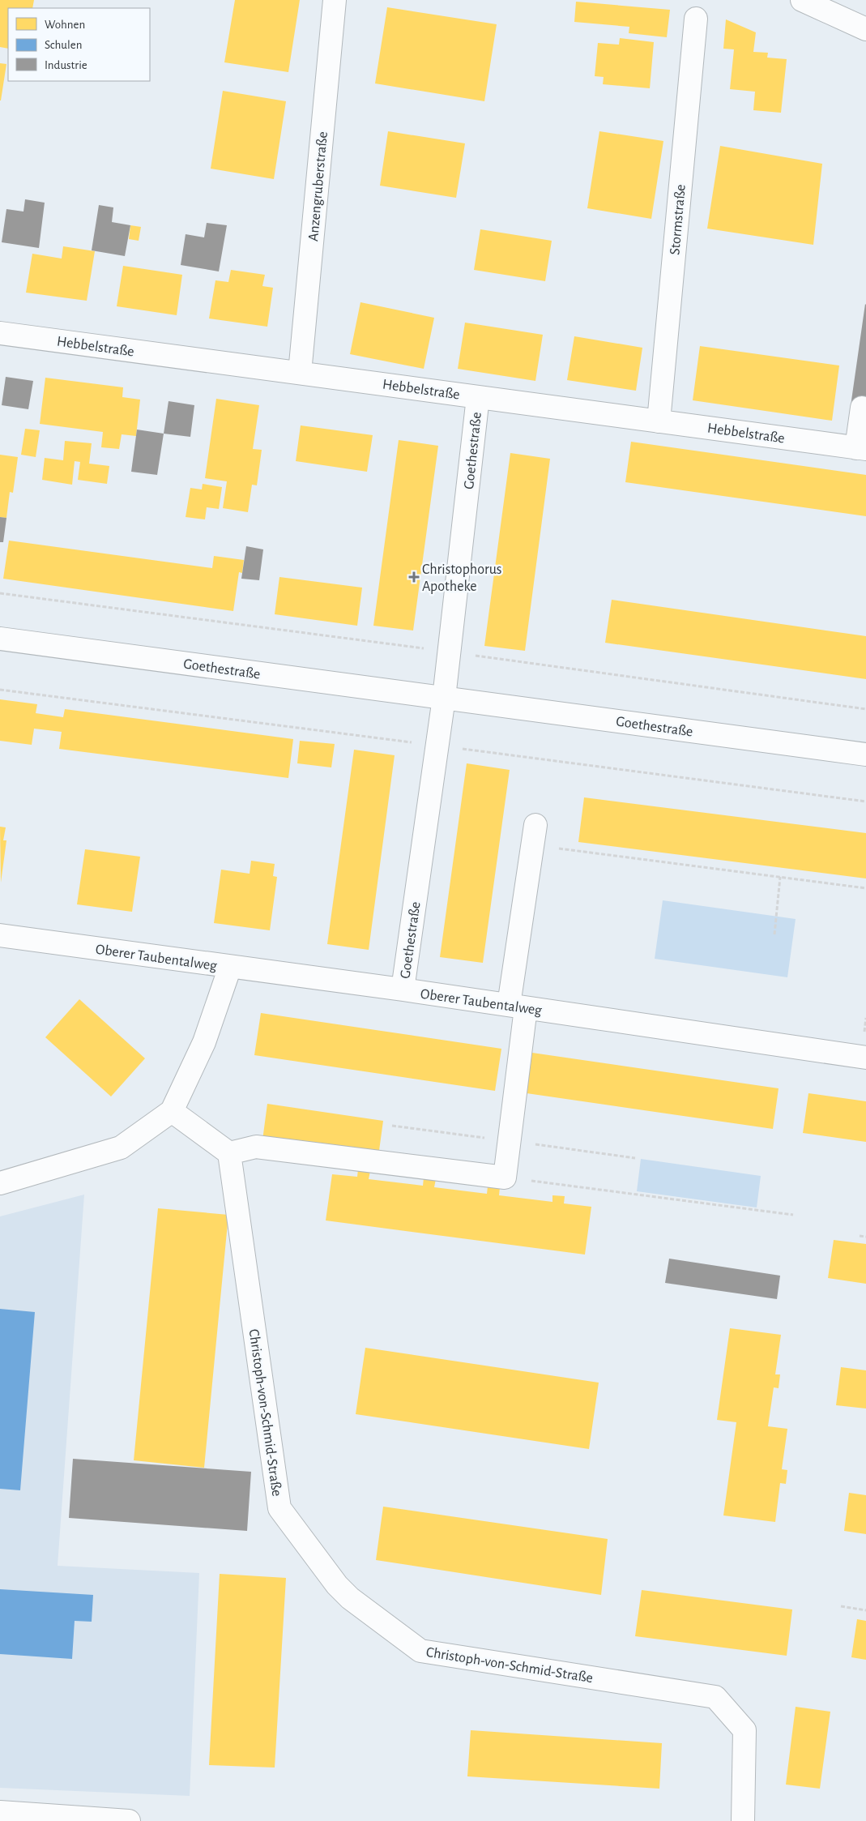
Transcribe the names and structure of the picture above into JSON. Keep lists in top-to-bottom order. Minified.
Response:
{"streets":{"street":["Anzengruberstraße","Stormstraße","Hebbelstraße","Goethestraße","Oberer Taubentalweg","Christoph-von-Schmid-Straße"]},"crossings":[["Anzengruberstraße","Hebbelstraße"],["Stormstraße","Hebbelstraße"],["Hebbelstraße","Goethestraße"],["Goethestraße","Oberer Taubentalweg"]],"places":{"health":["Christophorus Apotheke"]},"legend":["Wohnen","Schulen","Industrie"]}
